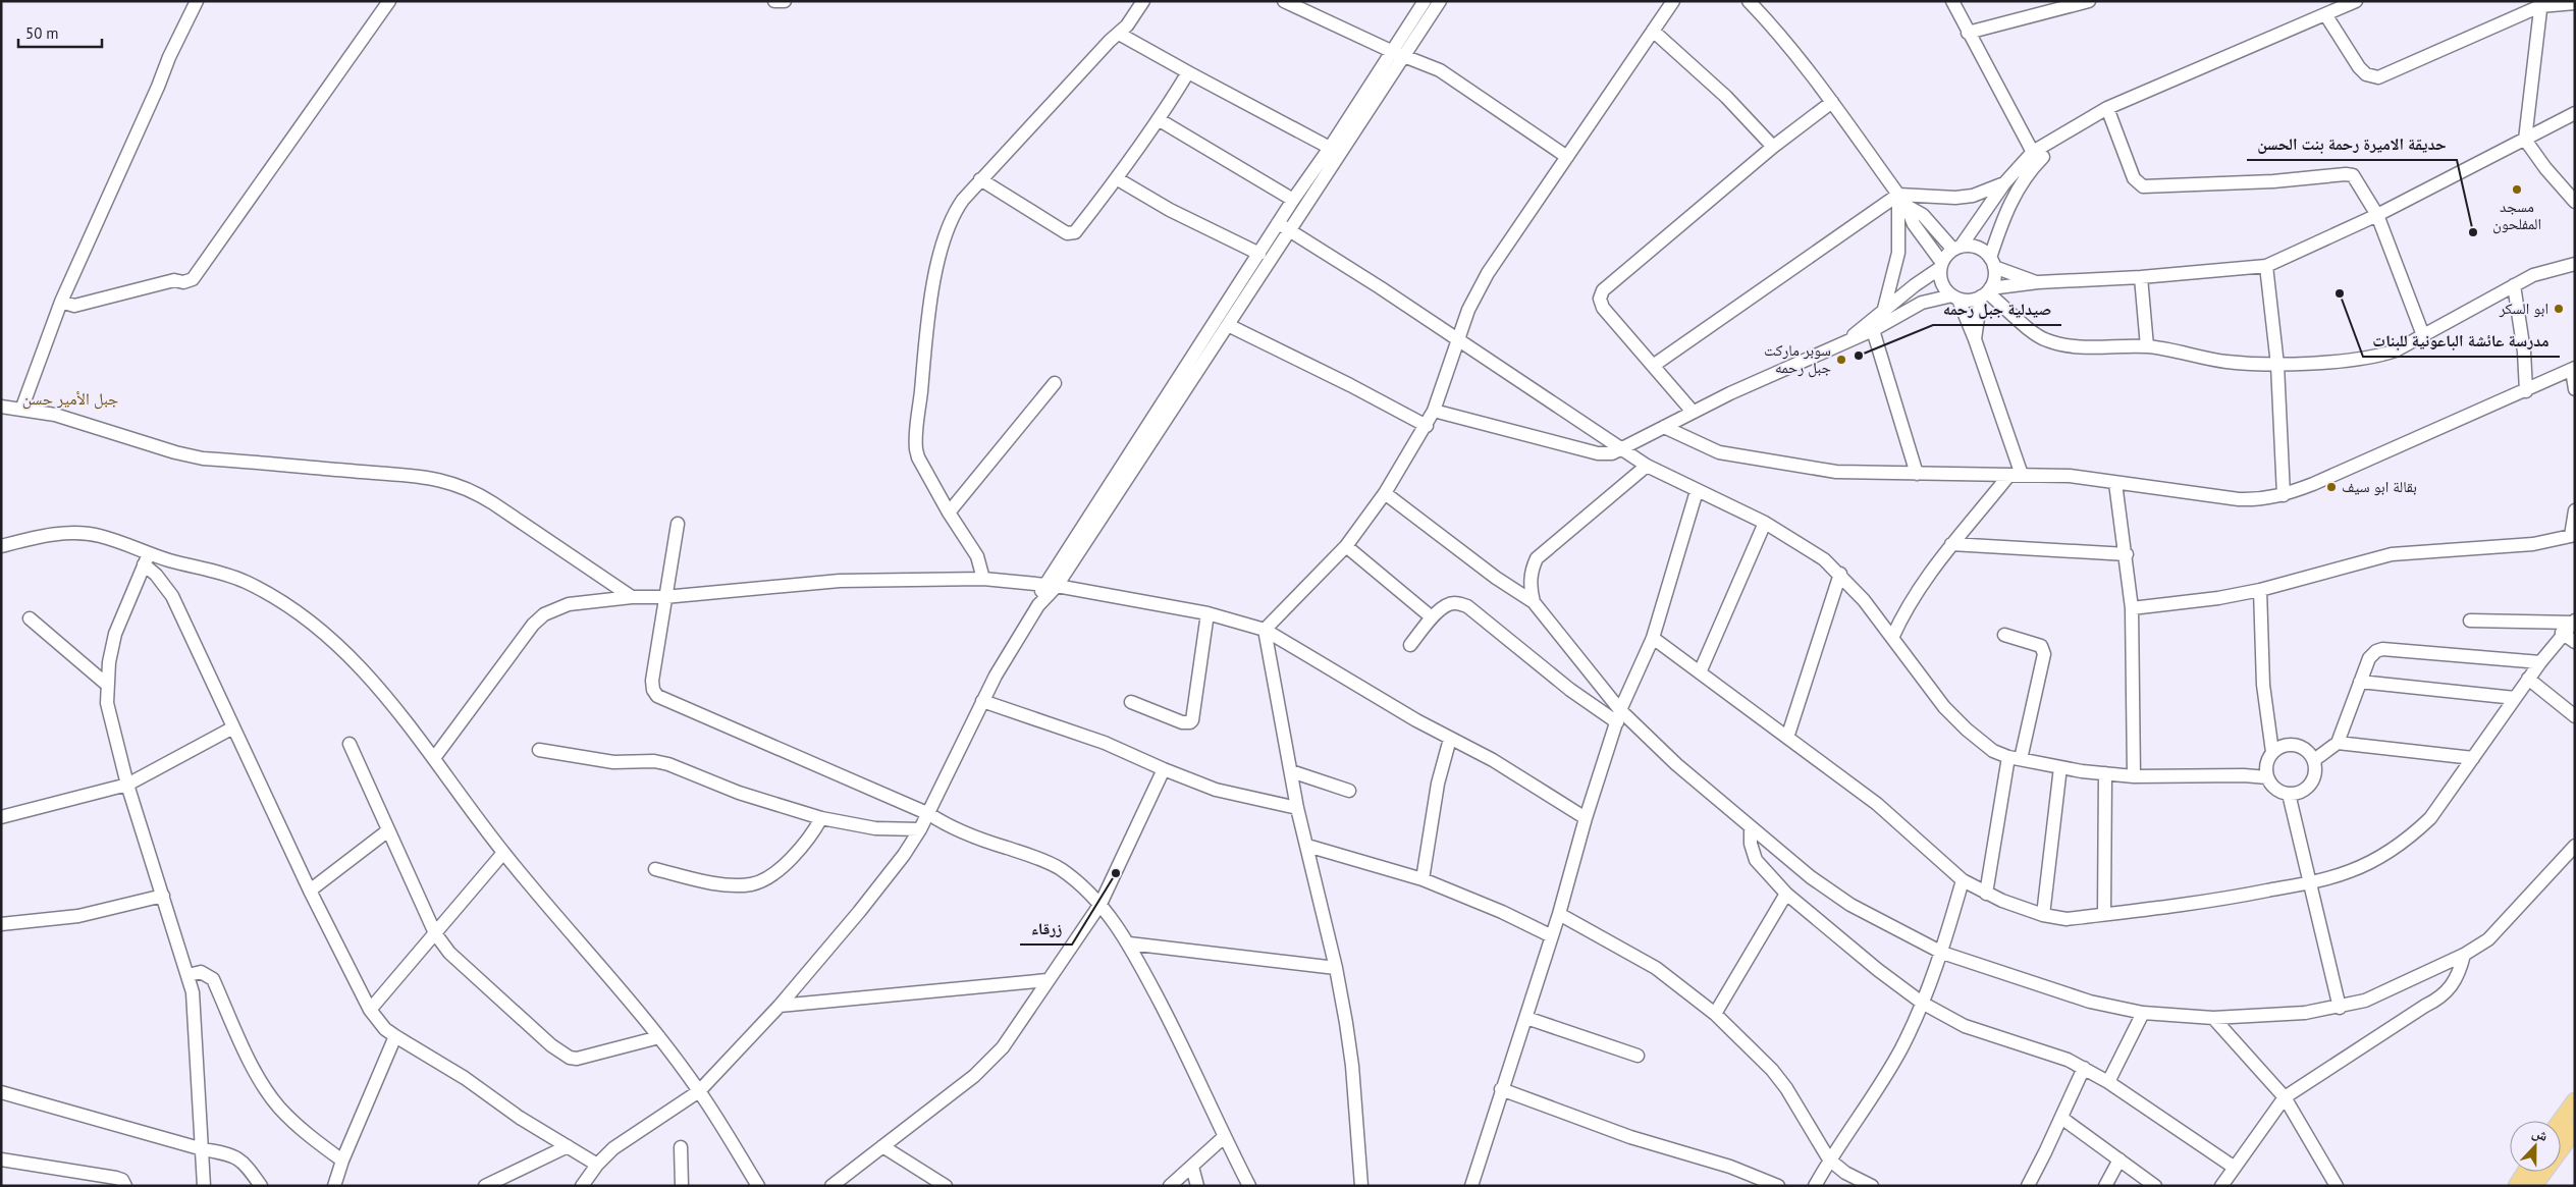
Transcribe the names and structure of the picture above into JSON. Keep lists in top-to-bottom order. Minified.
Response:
{"districts":["جبل الأمير حسن"],"places":["مسجد المفلحون","حديقة الاميرة رحمة بنت الحسن","مدرسة عائشة الباعونية للبنات","ابو السكر","صيدلية جبل رحمه","سوبر ماركت جبل رحمه","بقالة ابو سيف","زرقاء"],"scale_bar":"50 m","north":"top"}
